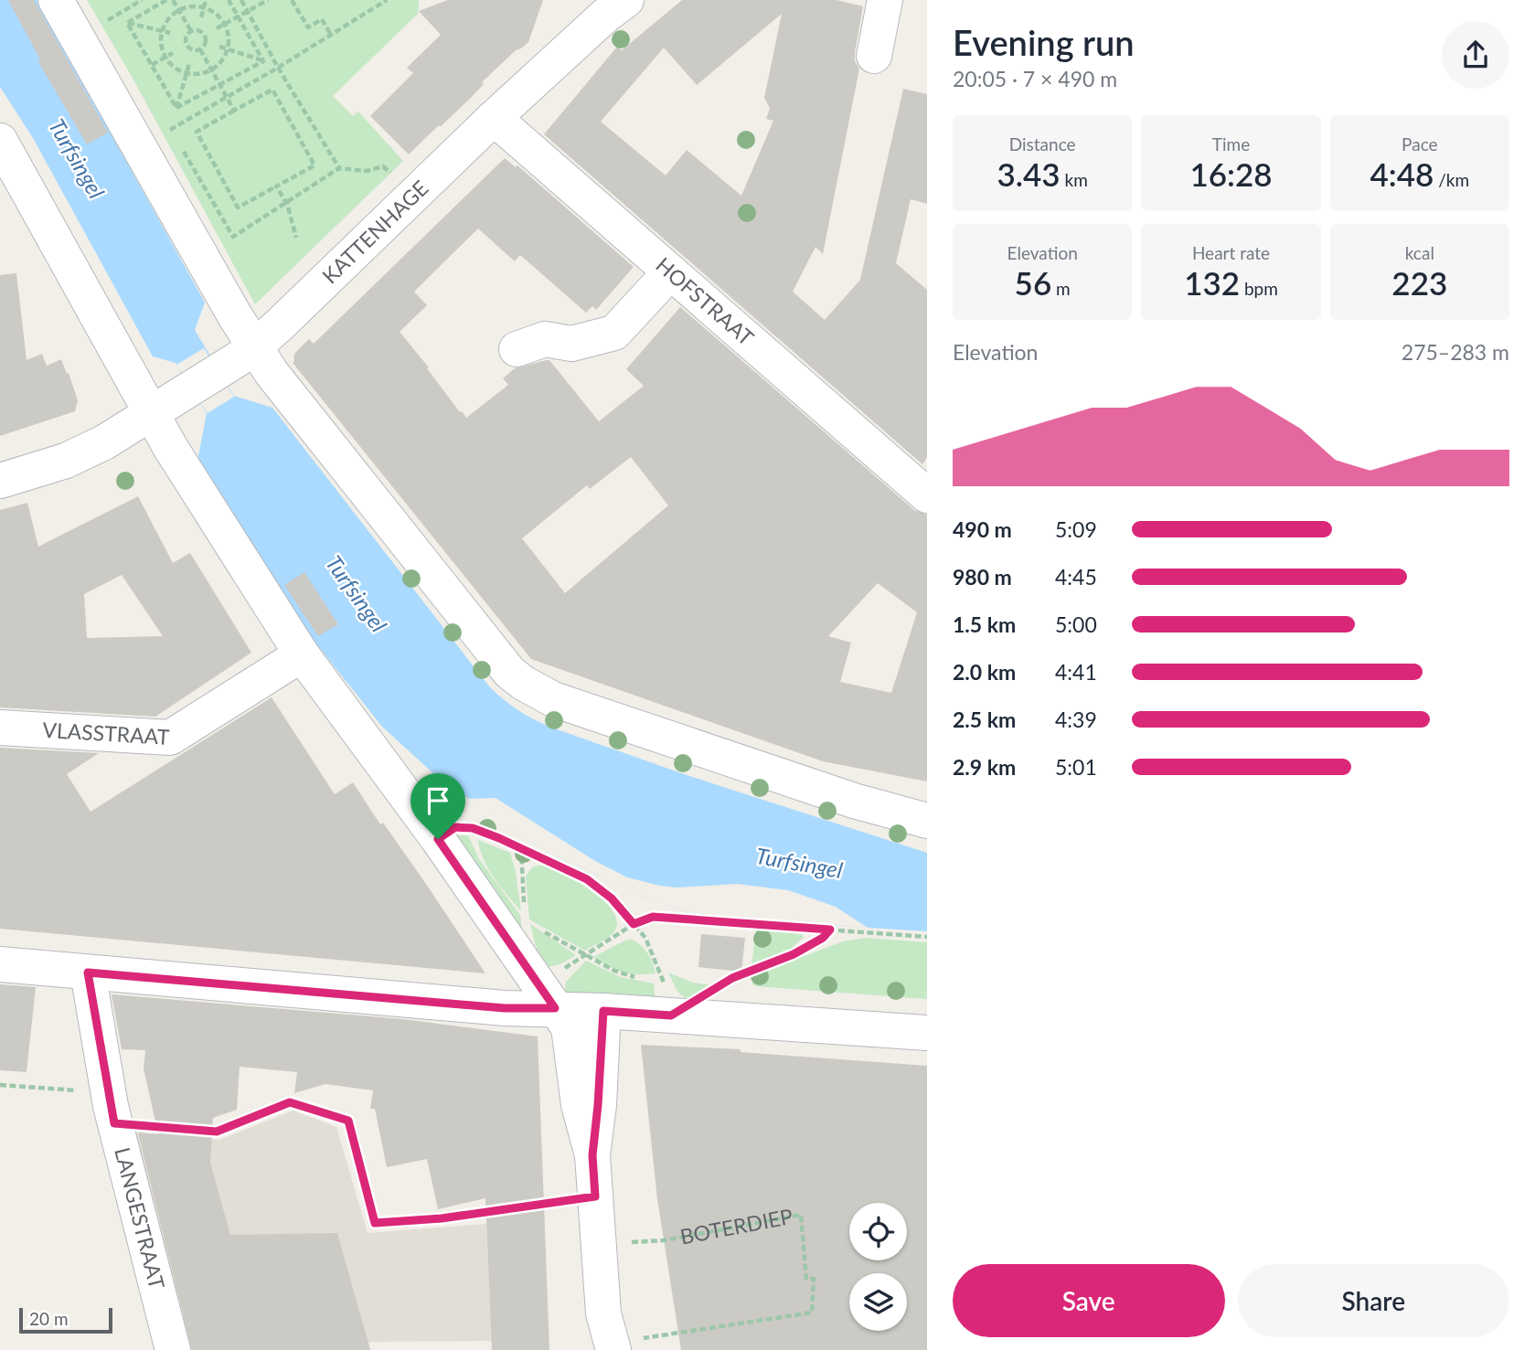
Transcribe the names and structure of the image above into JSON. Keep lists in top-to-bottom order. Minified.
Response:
{"streets":{"street":["KATTENHAGE","HOFSTRAAT","VLASSTRAAT","LANGESTRAAT"],"path":["BOTERDIEP"]},"crossings":[["KATTENHAGE","HOFSTRAAT"]],"water":["Turfsingel"],"scale_bar":"20 m","page":{"heading":["Evening run","20:05 · 7 × 490 m"],"stats":[["Distance","3.43 km"],["Time","16:28"],["Pace","4:48 /km"],["Elevation","56 m"],["Heart rate","132 bpm"],["kcal","223"]],"chart":["Elevation","275–283 m"],"list":[{"name":"490 m","note":"5:09"},{"name":"980 m","note":"4:45"},{"name":"1.5 km","note":"5:00"},{"name":"2.0 km","note":"4:41"},{"name":"2.5 km","note":"4:39"},{"name":"2.9 km","note":"5:01"}],"buttons":["Save","Share"],"scale":"20 m"}}
